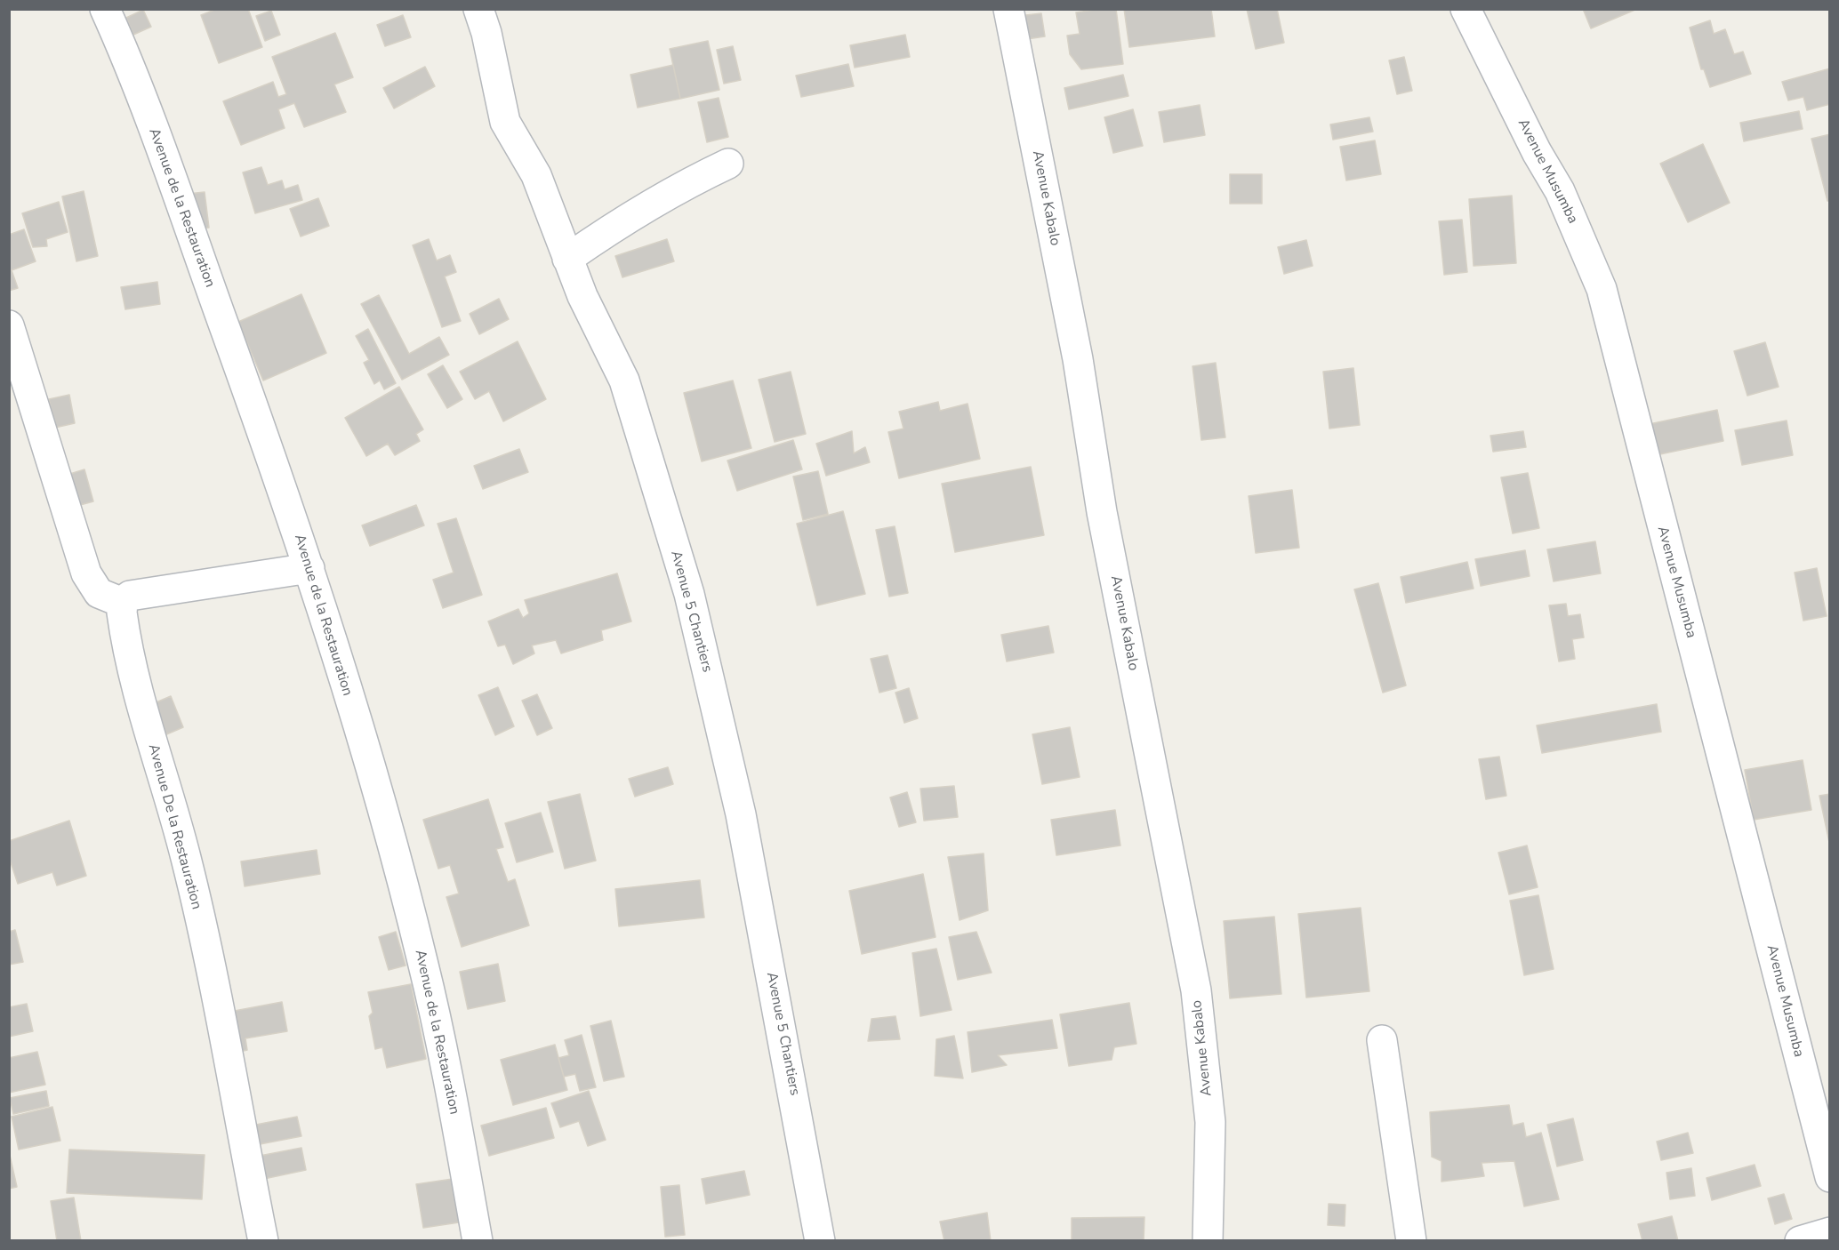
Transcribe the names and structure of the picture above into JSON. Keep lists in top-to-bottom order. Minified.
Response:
{"streets":{"street":["Avenue Musumba","Avenue Kabalo","Avenue de la Restauration","Avenue 5 Chantiers","Avenue De la Restauration"]},"crossings":[["Avenue de la Restauration","Avenue De la Restauration"]]}
